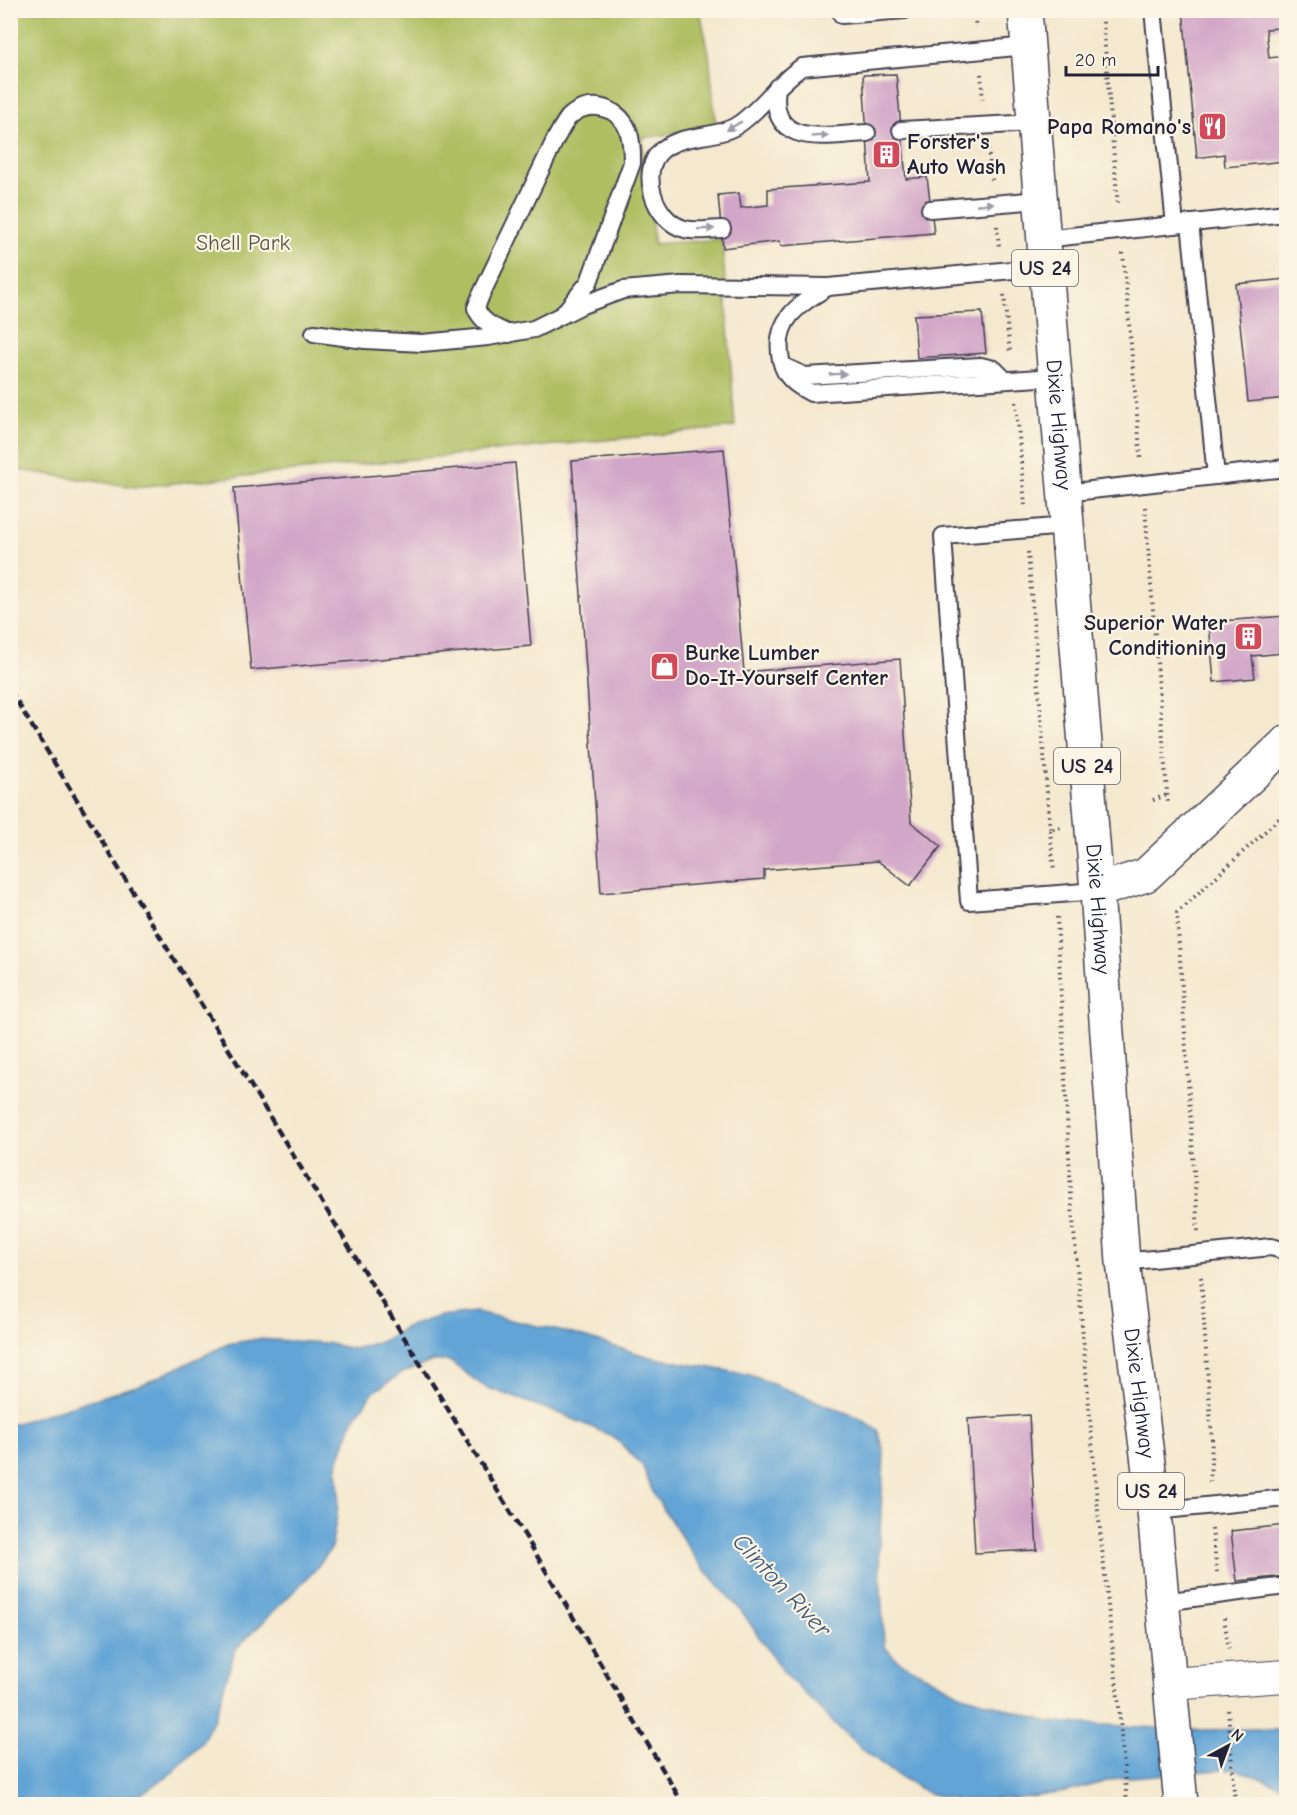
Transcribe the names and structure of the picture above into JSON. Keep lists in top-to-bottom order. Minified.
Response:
{"streets":{"main road":["US 24","Dixie Highway"]},"water":["Clinton River"],"parks":["Shell Park"],"places":{"restaurant":["Papa Romano's"],"building":["Forster's Auto Wash","Superior Water Conditioning"],"shop":["Burke Lumber Do-It-Yourself Center"]},"scale_bar":"20 m","north":"top right"}
